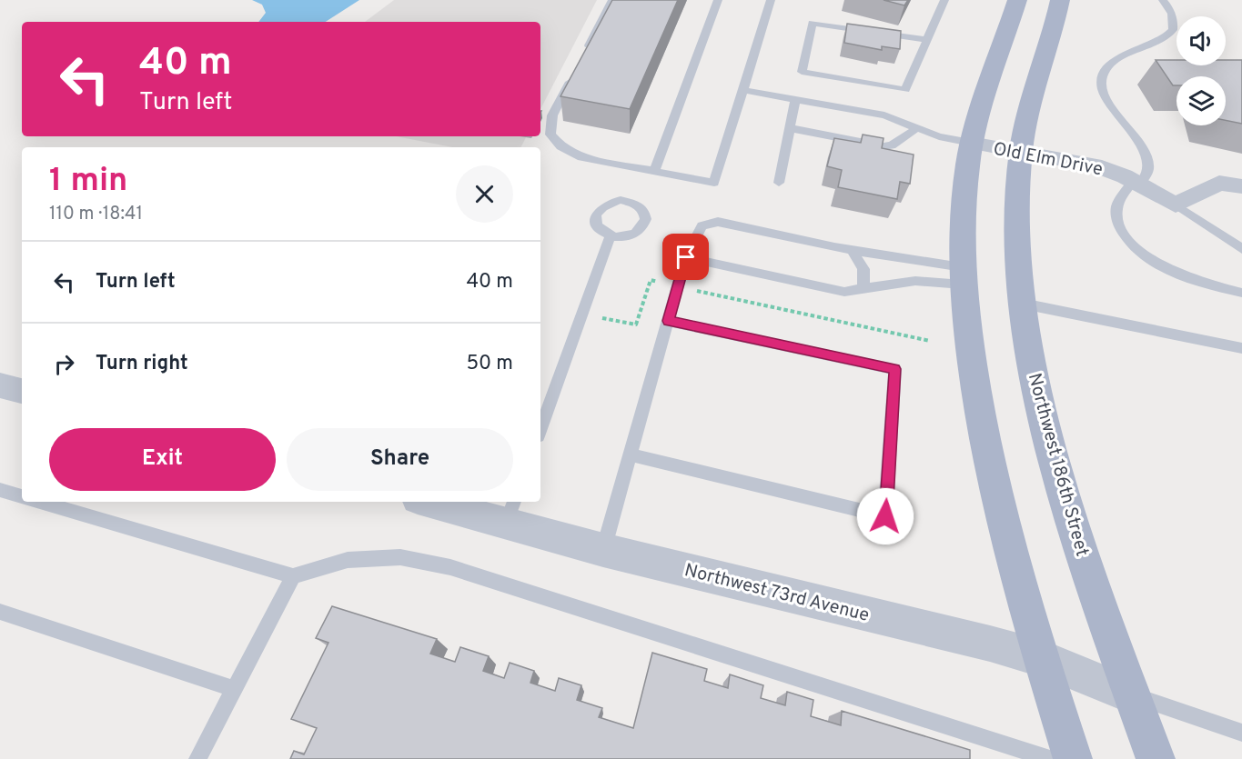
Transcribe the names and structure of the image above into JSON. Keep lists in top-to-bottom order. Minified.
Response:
{"streets":{"main road":["Northwest 186th Street"],"street":["Old Elm Drive","Northwest 73rd Avenue"]},"crossings":[["Old Elm Drive","Northwest 186th Street"],["Northwest 186th Street","Northwest 73rd Avenue"]],"page":{"turn":["40 m","Turn left"],"heading":["1 min","110 m · 18:41"],"list":[{"name":"Turn left","value":"40 m"},{"name":"Turn right","value":"50 m"}],"buttons":["Exit","Share"]}}
